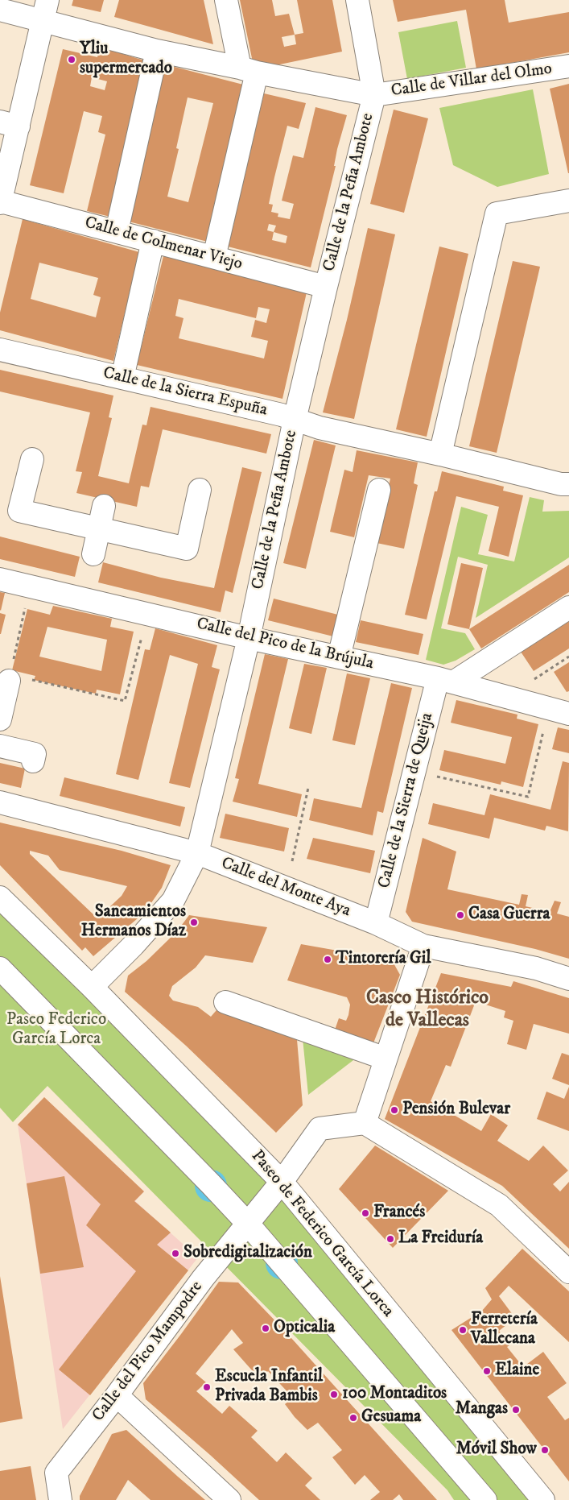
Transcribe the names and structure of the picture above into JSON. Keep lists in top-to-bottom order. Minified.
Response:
{"streets":{"street":["Calle de Villar del Olmo","Calle de la Peña Ambote","Calle de Colmenar Viejo","Calle de la Sierra Espuña","Calle del Pico de la Brújula","Calle de la Sierra de Queija","Calle del Monte Aya","Paseo de Federico García Lorca","Calle del Pico Mampodre"]},"crossings":[["Calle de Villar del Olmo","Calle de la Peña Ambote"],["Calle de la Peña Ambote","Calle de Colmenar Viejo"],["Calle de la Peña Ambote","Calle de la Sierra Espuña"],["Calle de la Peña Ambote","Calle del Pico de la Brújula"],["Calle de la Peña Ambote","Calle del Monte Aya"],["Calle de la Peña Ambote","Paseo de Federico García Lorca"],["Calle del Pico de la Brújula","Calle de la Sierra de Queija"],["Calle de la Sierra de Queija","Calle del Monte Aya"],["Paseo de Federico García Lorca","Calle del Pico Mampodre"]],"districts":["Casco Histórico de Vallecas"],"parks":["Paseo Federico García Lorca"],"places":["Yliu supermercado","Casa Guerra","Saneamientos Hermanos Díaz","Tintorería Gil","Pensión Bulevar","Francés","La Freiduría","Sobredigitalización","Opticalia","Ferretería Vallecana","Elaine","Escuela Infantil Privada Bambis","100 Montaditos","Mangas","Gesuama","Móvil Show"]}
